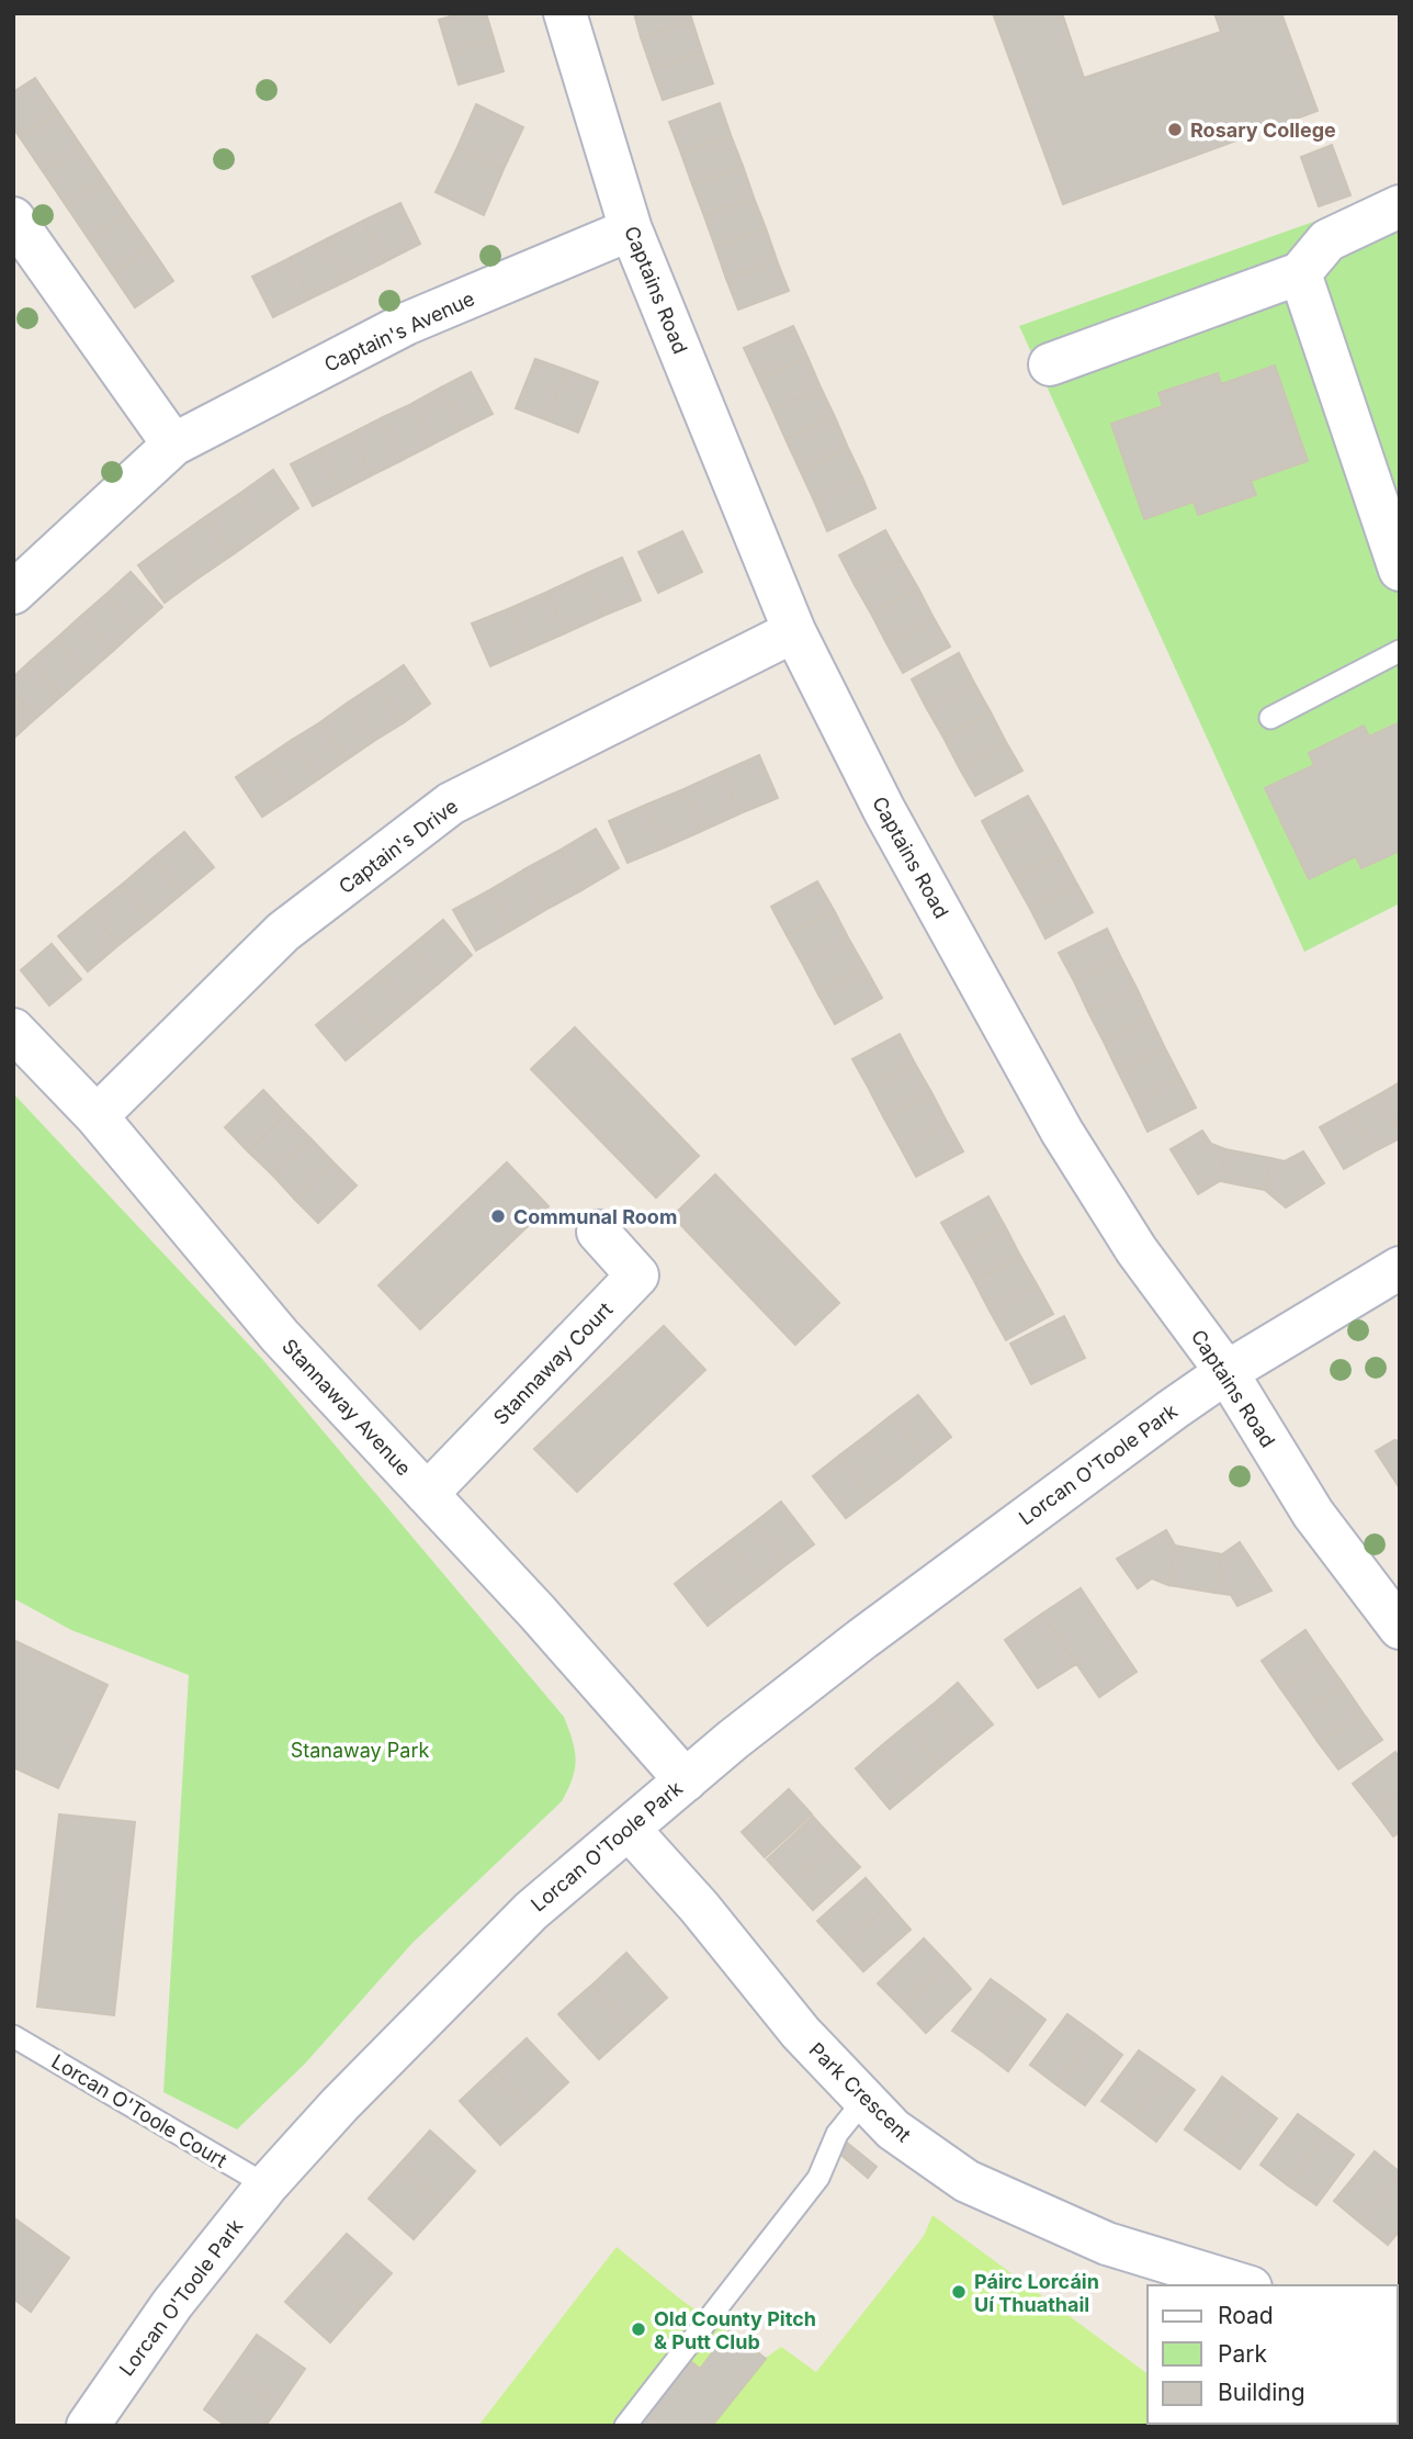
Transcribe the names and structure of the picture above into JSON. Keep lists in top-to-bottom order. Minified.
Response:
{"streets":{"street":["Captains Road","Captain's Avenue","Captain's Drive","Stannaway Court","Stannaway Avenue","Lorcan O'Toole Park","Park Crescent"],"lane":["Lorcan O'Toole Court"]},"crossings":[["Captains Road","Captain's Avenue"],["Captains Road","Captain's Drive"],["Captains Road","Lorcan O'Toole Park"],["Captain's Drive","Stannaway Avenue"],["Stannaway Court","Stannaway Avenue"],["Stannaway Avenue","Lorcan O'Toole Park"],["Lorcan O'Toole Park","Park Crescent"],["Lorcan O'Toole Park","Lorcan O'Toole Court"]],"parks":["Stanaway Park"],"places":["Rosary College","Communal Room","Páirc Lorcáin Uí Thuathail","Old County Pitch & Putt Club"],"legend":["Road","Park","Building"]}
